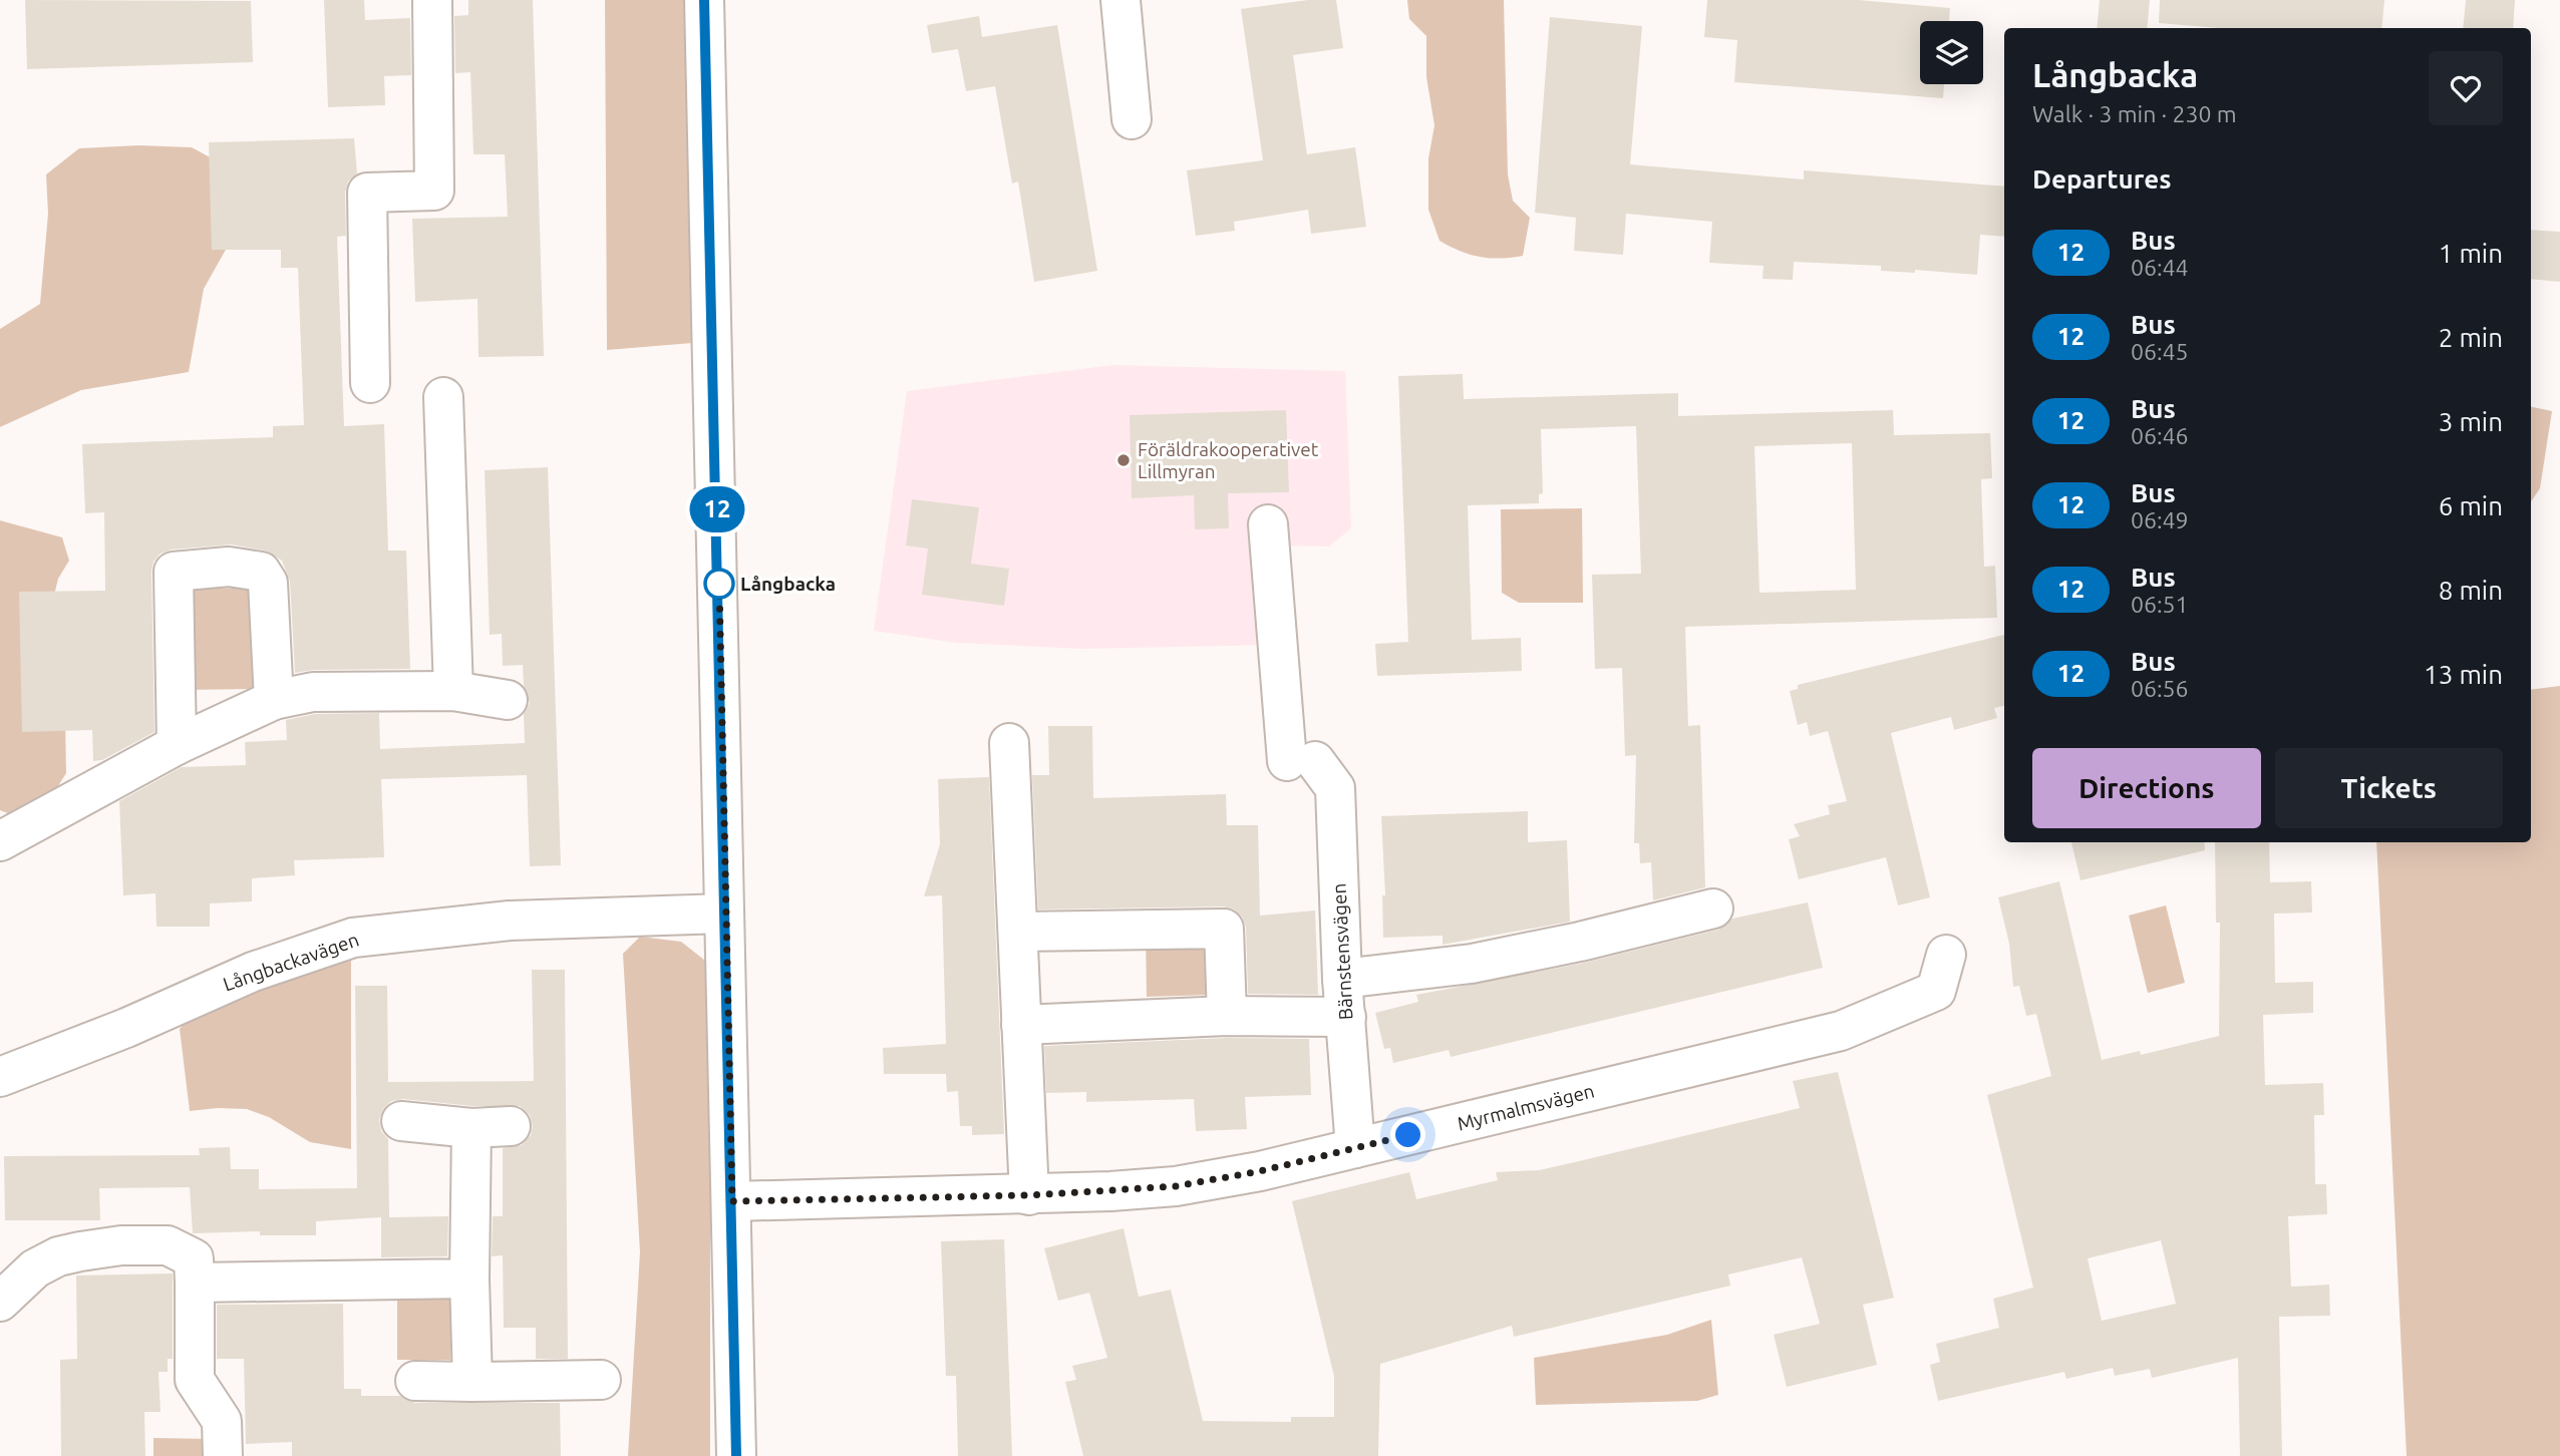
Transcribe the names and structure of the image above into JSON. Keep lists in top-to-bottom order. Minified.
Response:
{"streets":{"street":["Bärnstensvägen","Långbackavägen","Myrmalmsvägen"]},"crossings":[["Bärnstensvägen","Myrmalmsvägen"]],"places":["Föräldrakooperativet Lillmyran","Långbacka"],"lines":["bus line 12"],"page":{"on_map":"12","heading":[["Långbacka","Walk · 3 min · 230 m"],"Departures"],"list":[{"mark":"12","name":"Bus","note":"06:44","value":"1 min"},{"mark":"12","name":"Bus","note":"06:45","value":"2 min"},{"mark":"12","name":"Bus","note":"06:46","value":"3 min"},{"mark":"12","name":"Bus","note":"06:49","value":"6 min"},{"mark":"12","name":"Bus","note":"06:51","value":"8 min"},{"mark":"12","name":"Bus","note":"06:56","value":"13 min"}],"buttons":["Directions","Tickets"]}}
